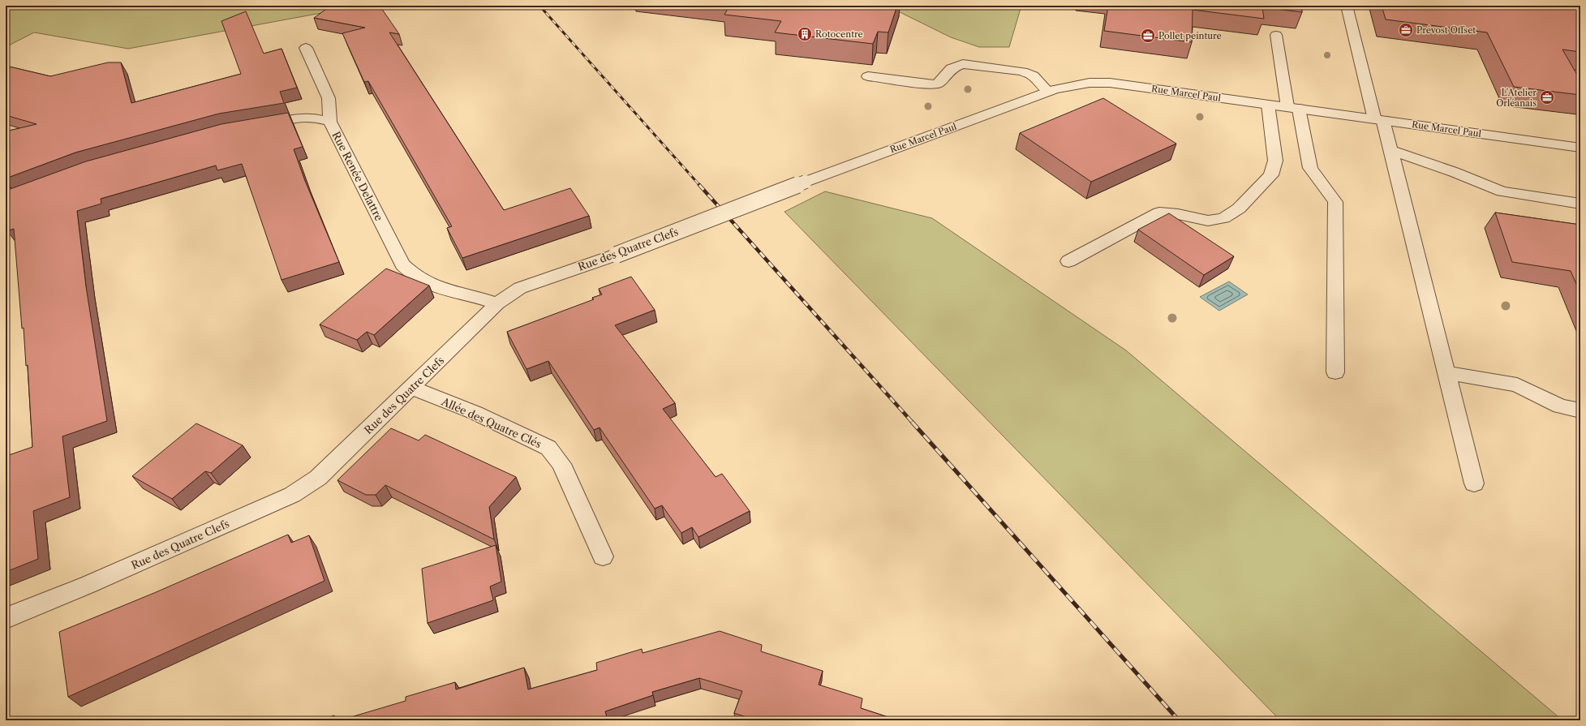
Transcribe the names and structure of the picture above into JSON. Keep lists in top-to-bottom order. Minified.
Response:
{"streets":{"street":["Rue Marcel Paul","Rue Renée Delattre","Rue des Quatre Clefs","Allée des Quatre Clés"]},"crossings":[["Rue Marcel Paul","Rue des Quatre Clefs"],["Rue Renée Delattre","Rue des Quatre Clefs"],["Rue des Quatre Clefs","Allée des Quatre Clés"]],"places":{"office":["Prévost Offset","Pollet peinture","L'Atelier Orléanais"],"building":["Rotocentre"]}}
